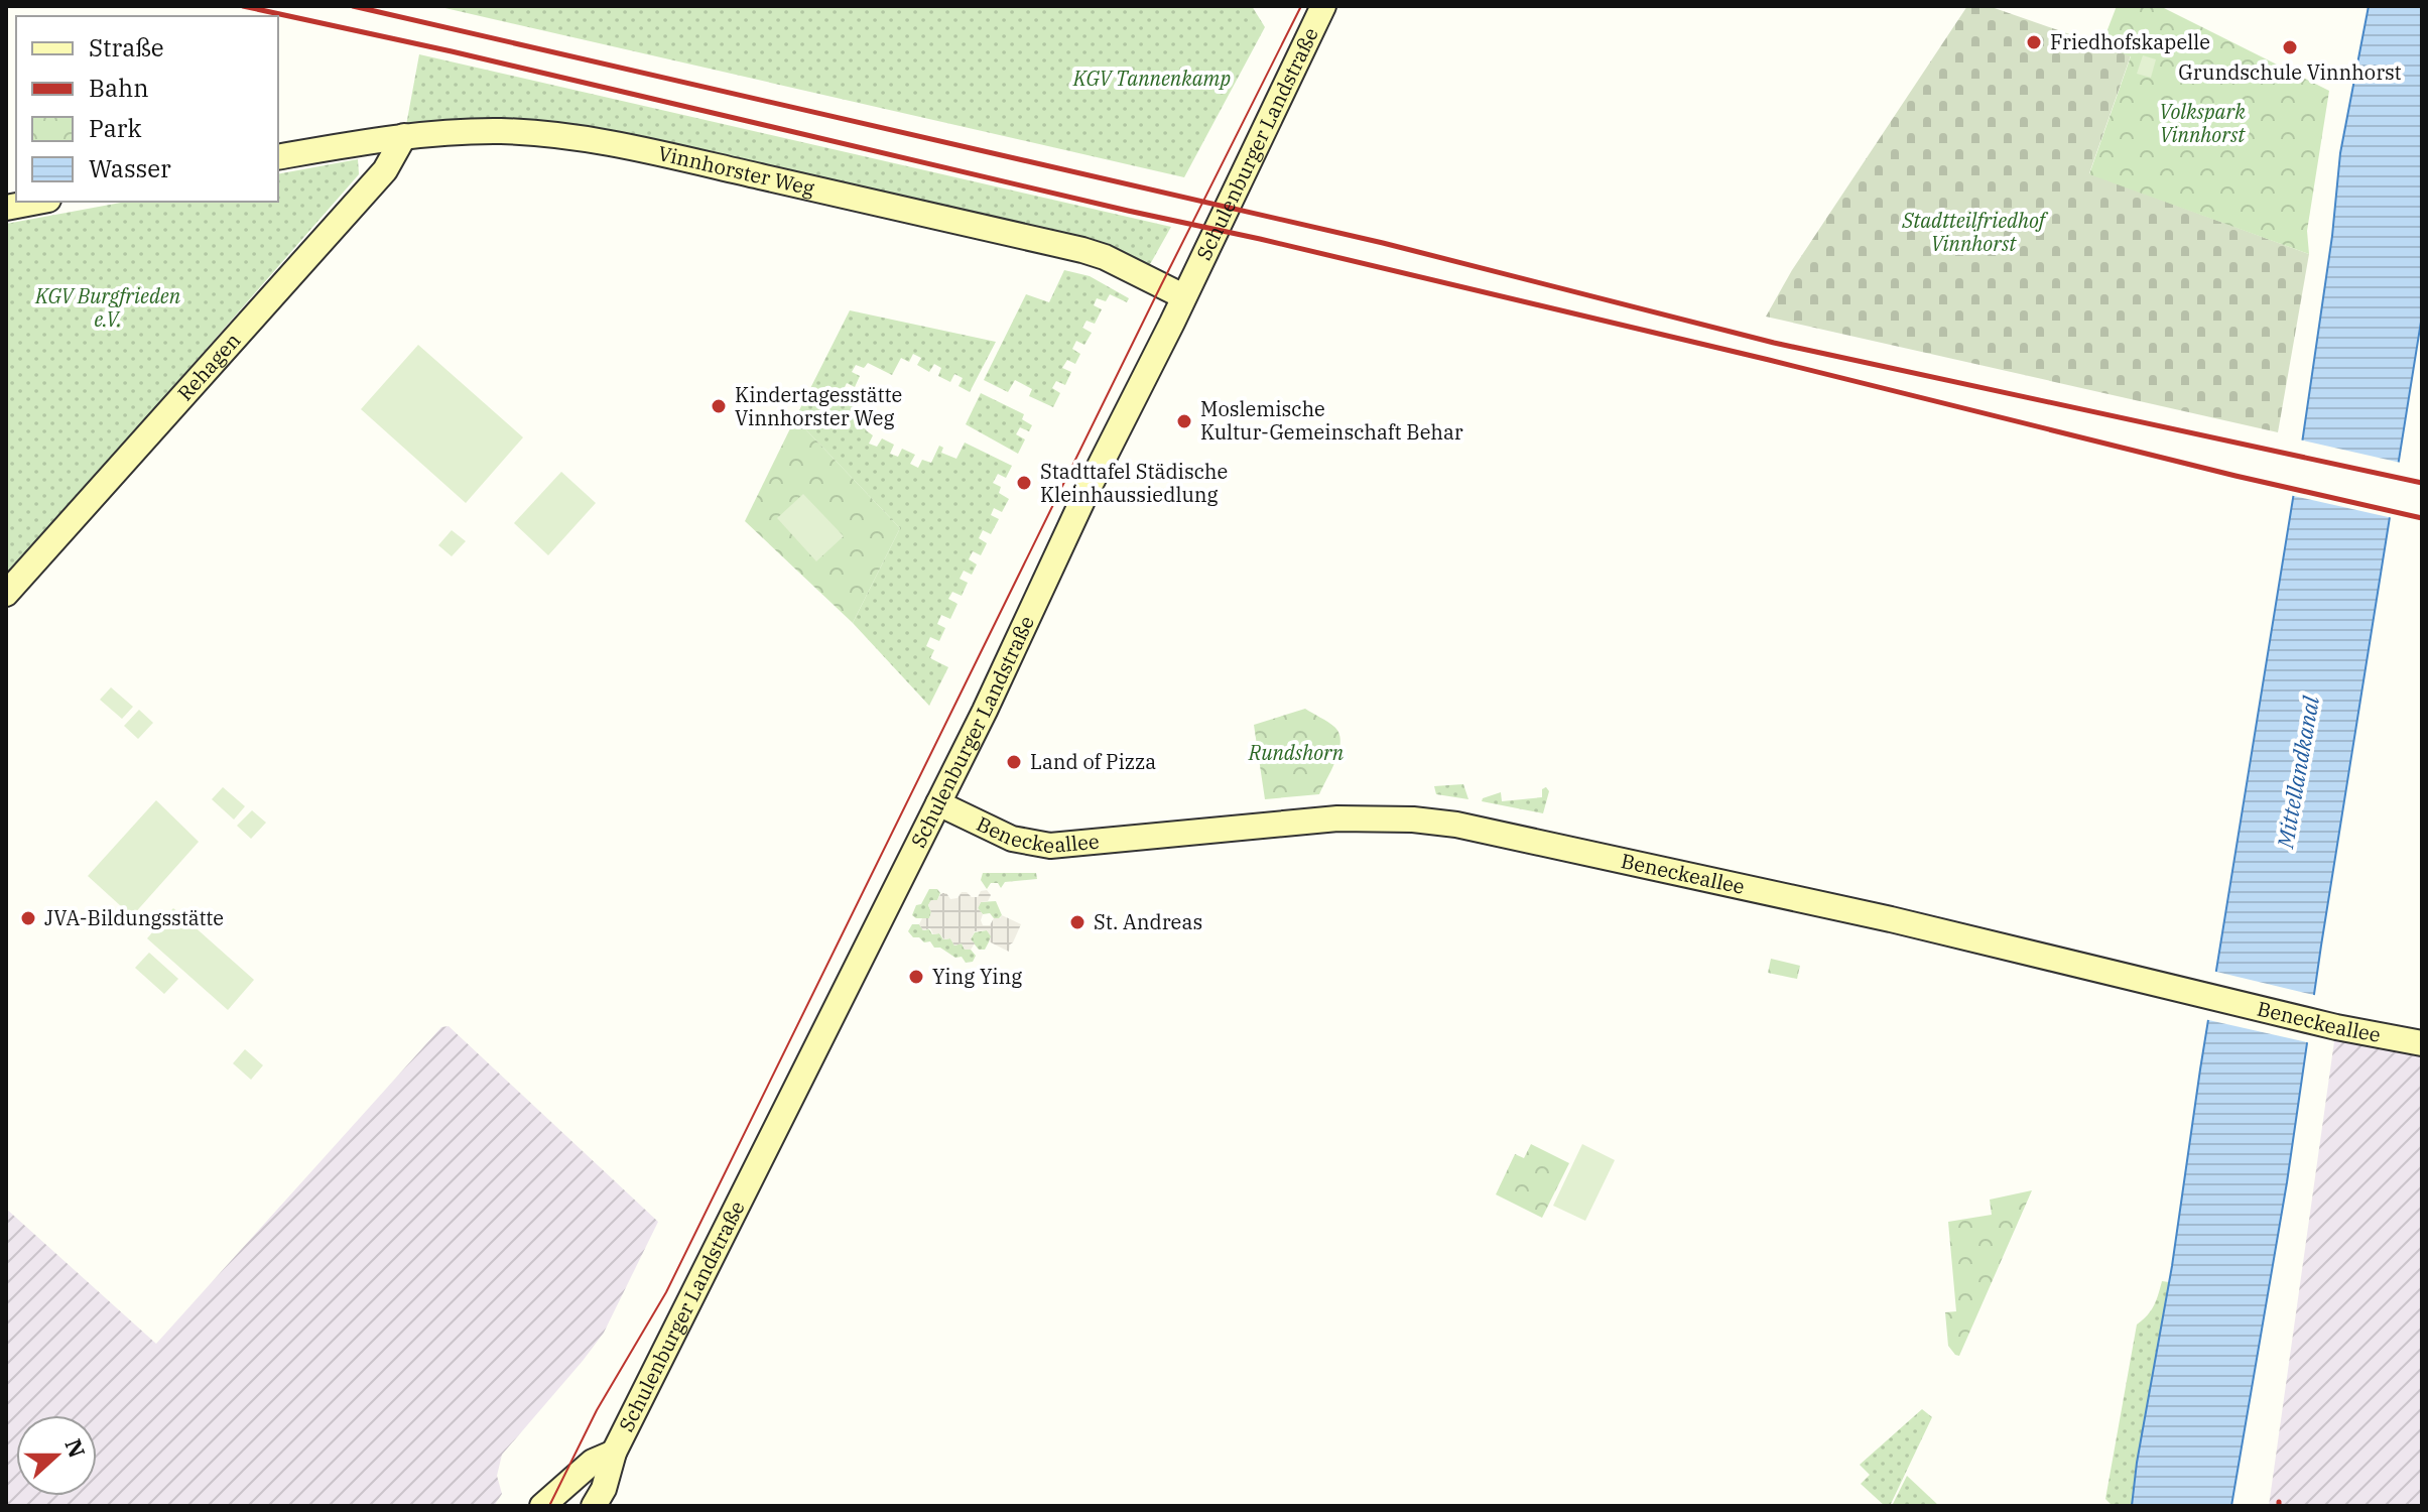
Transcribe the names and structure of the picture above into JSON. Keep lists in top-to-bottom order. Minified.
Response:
{"streets":{"street":["Schulenburger Landstraße","Vinnhorster Weg","Rehagen","Beneckeallee"]},"crossings":[["Schulenburger Landstraße","Vinnhorster Weg"],["Schulenburger Landstraße","Beneckeallee"],["Vinnhorster Weg","Rehagen"]],"water":["Mittellandkanal"],"parks":["KGV Tannenkamp","Volkspark Vinnhorst","Stadtteilfriedhof Vinnhorst","KGV Burgfrieden e.V.","Rundshorn"],"places":["Friedhofskapelle","Grundschule Vinnhorst","Kindertagesstätte Vinnhorster Weg","Moslemische Kultur-Gemeinschaft Behar","Stadttafel Städische Kleinhaussiedlung","Land of Pizza","JVA-Bildungsstätte","St. Andreas","Ying Ying"],"legend":["Straße","Bahn","Park","Wasser"],"north":"right"}
